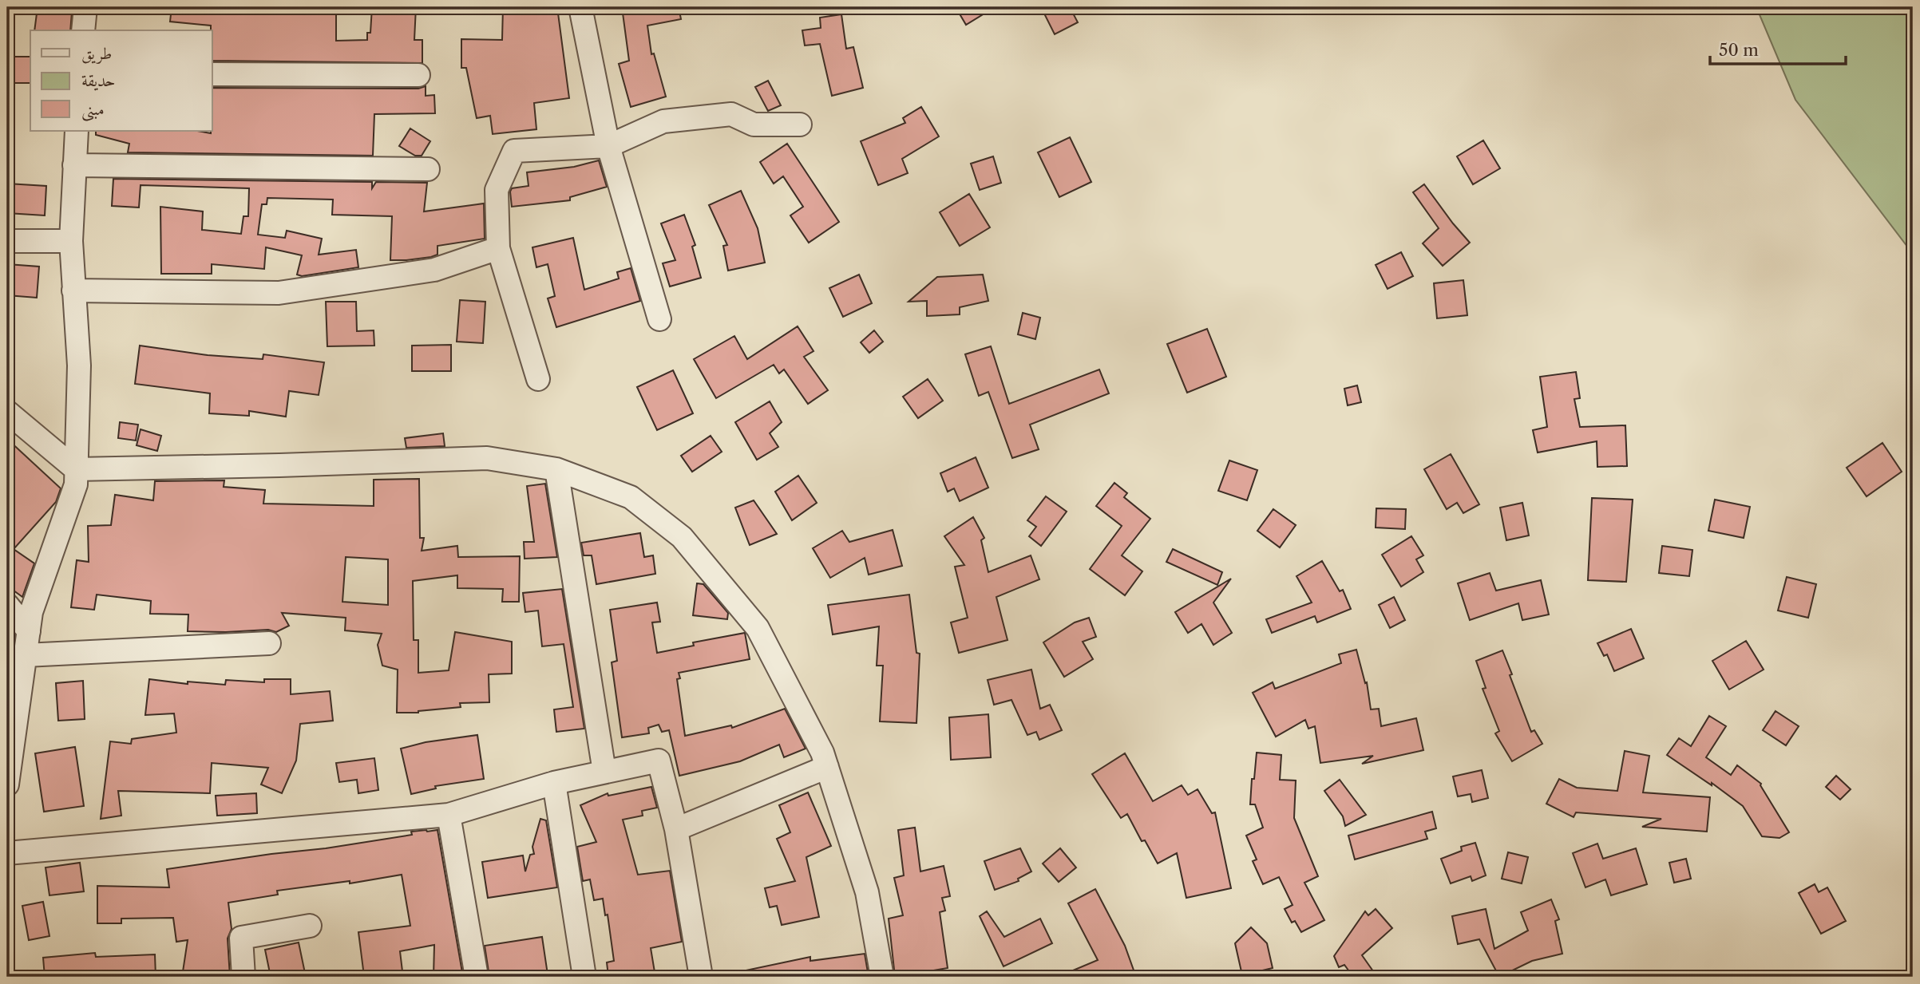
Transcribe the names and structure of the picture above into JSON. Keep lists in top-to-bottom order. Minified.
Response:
{"legend":["طريق","حديقة","مبنى"],"scale_bar":"50 m"}
